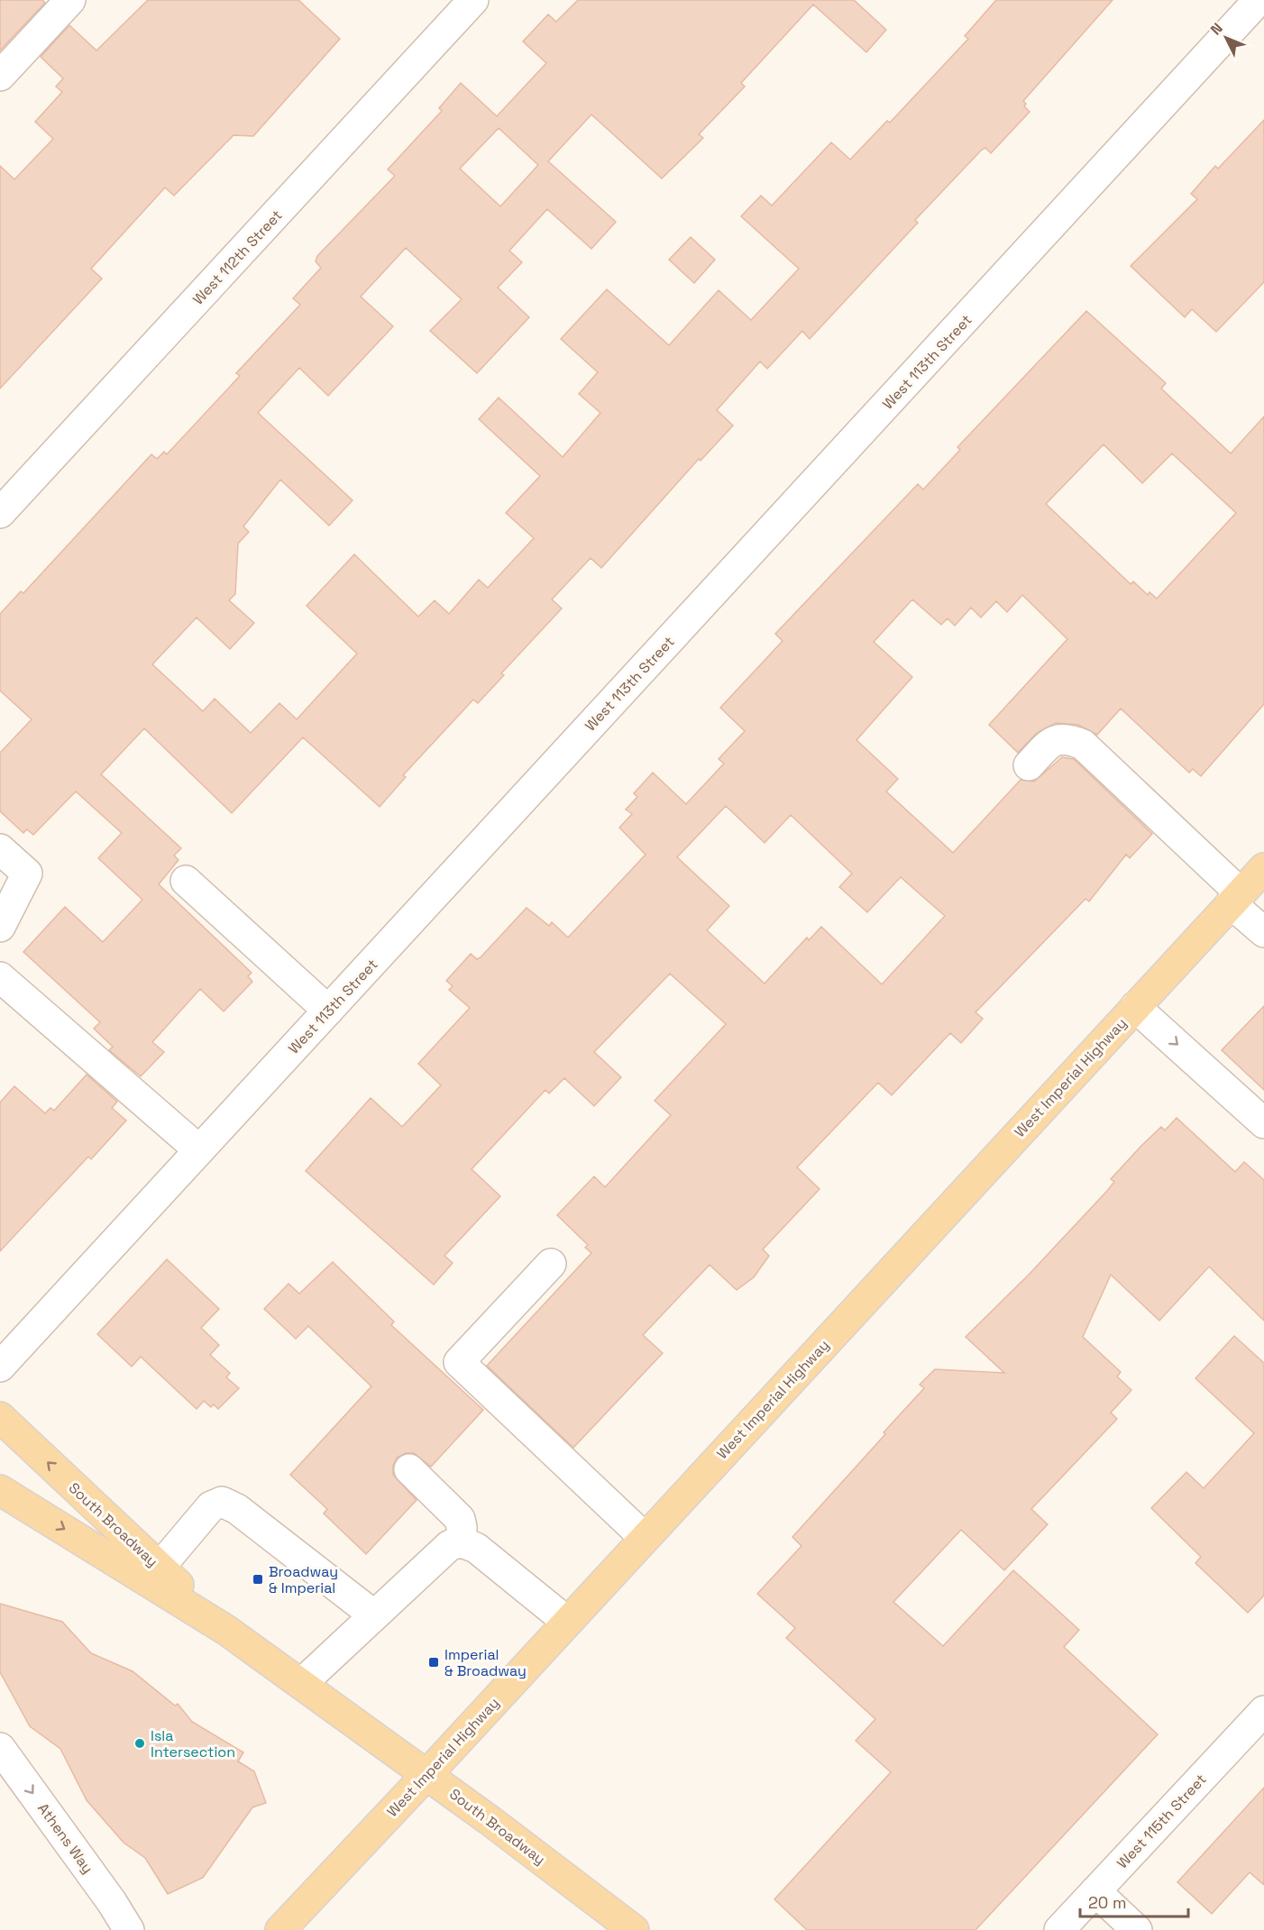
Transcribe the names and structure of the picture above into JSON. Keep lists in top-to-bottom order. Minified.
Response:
{"streets":{"main road":["West Imperial Highway","South Broadway"],"street":["West 112th Street","West 113th Street","West 115th Street","Athens Way"]},"crossings":[["West Imperial Highway","South Broadway"]],"one_way":["Athens Way"],"places":{"transit":["Broadway & Imperial","Imperial & Broadway"],"other":["Isla Intersection"]},"scale_bar":"20 m","north":"top left"}
